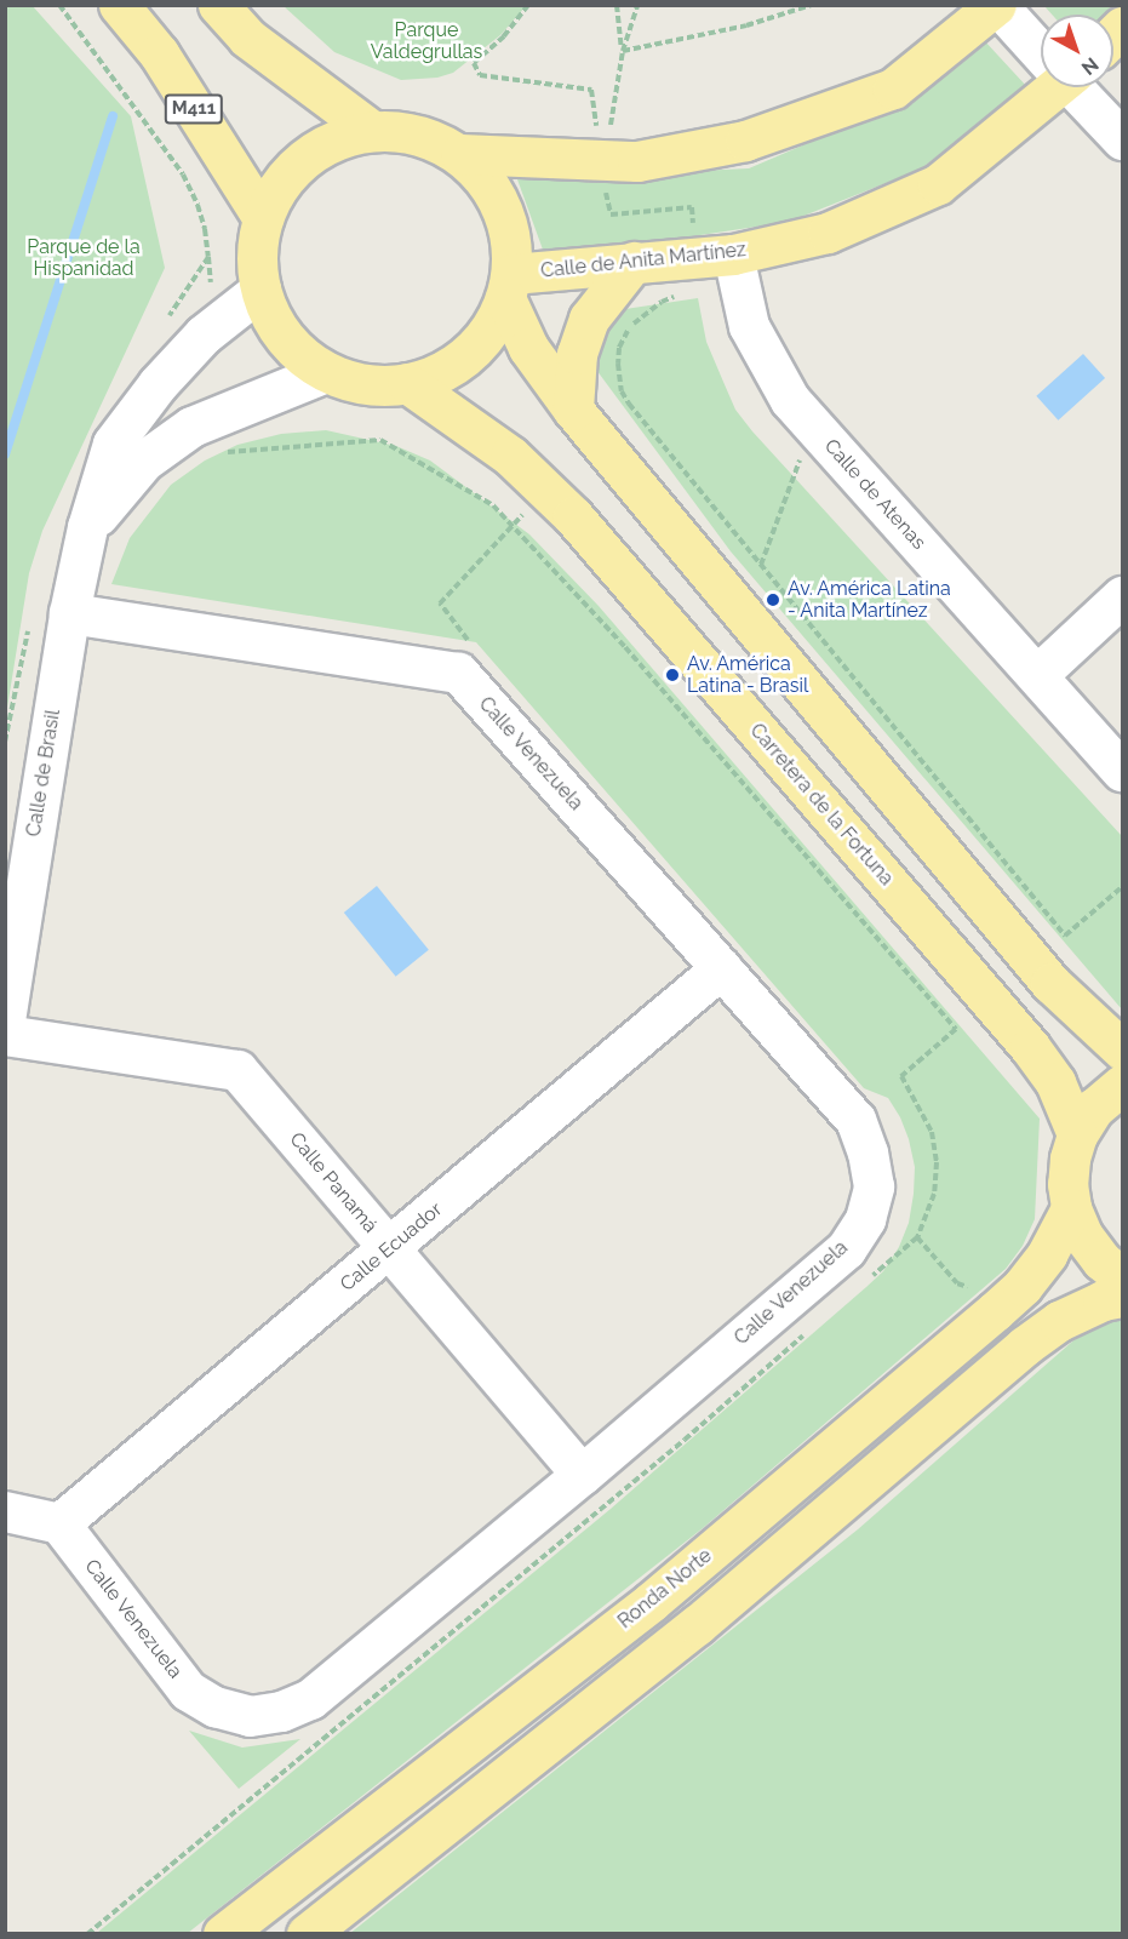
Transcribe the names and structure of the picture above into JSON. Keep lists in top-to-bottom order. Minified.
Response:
{"streets":{"main road":["M411","Calle de Anita Martínez","Carretera de la Fortuna","Ronda Norte"],"street":["Calle de Atenas","Calle Venezuela","Calle de Brasil","Calle Panamá","Calle Ecuador"]},"crossings":[["M411","Calle de Anita Martínez"],["M411","Calle de Brasil"],["M411","Carretera de la Fortuna"],["Calle de Anita Martínez","Calle de Atenas"],["Calle de Anita Martínez","Calle de Brasil"],["Calle de Anita Martínez","Carretera de la Fortuna"],["Calle Venezuela","Calle Panamá"],["Calle Venezuela","Calle Ecuador"],["Calle de Brasil","Carretera de la Fortuna"],["Calle Panamá","Calle Ecuador"]],"parks":["Parque Valdegrullas","Parque de la Hispanidad"],"places":["Av. América Latina - Anita Martínez","Av. América Latina - Brasil"],"north":"bottom right"}
